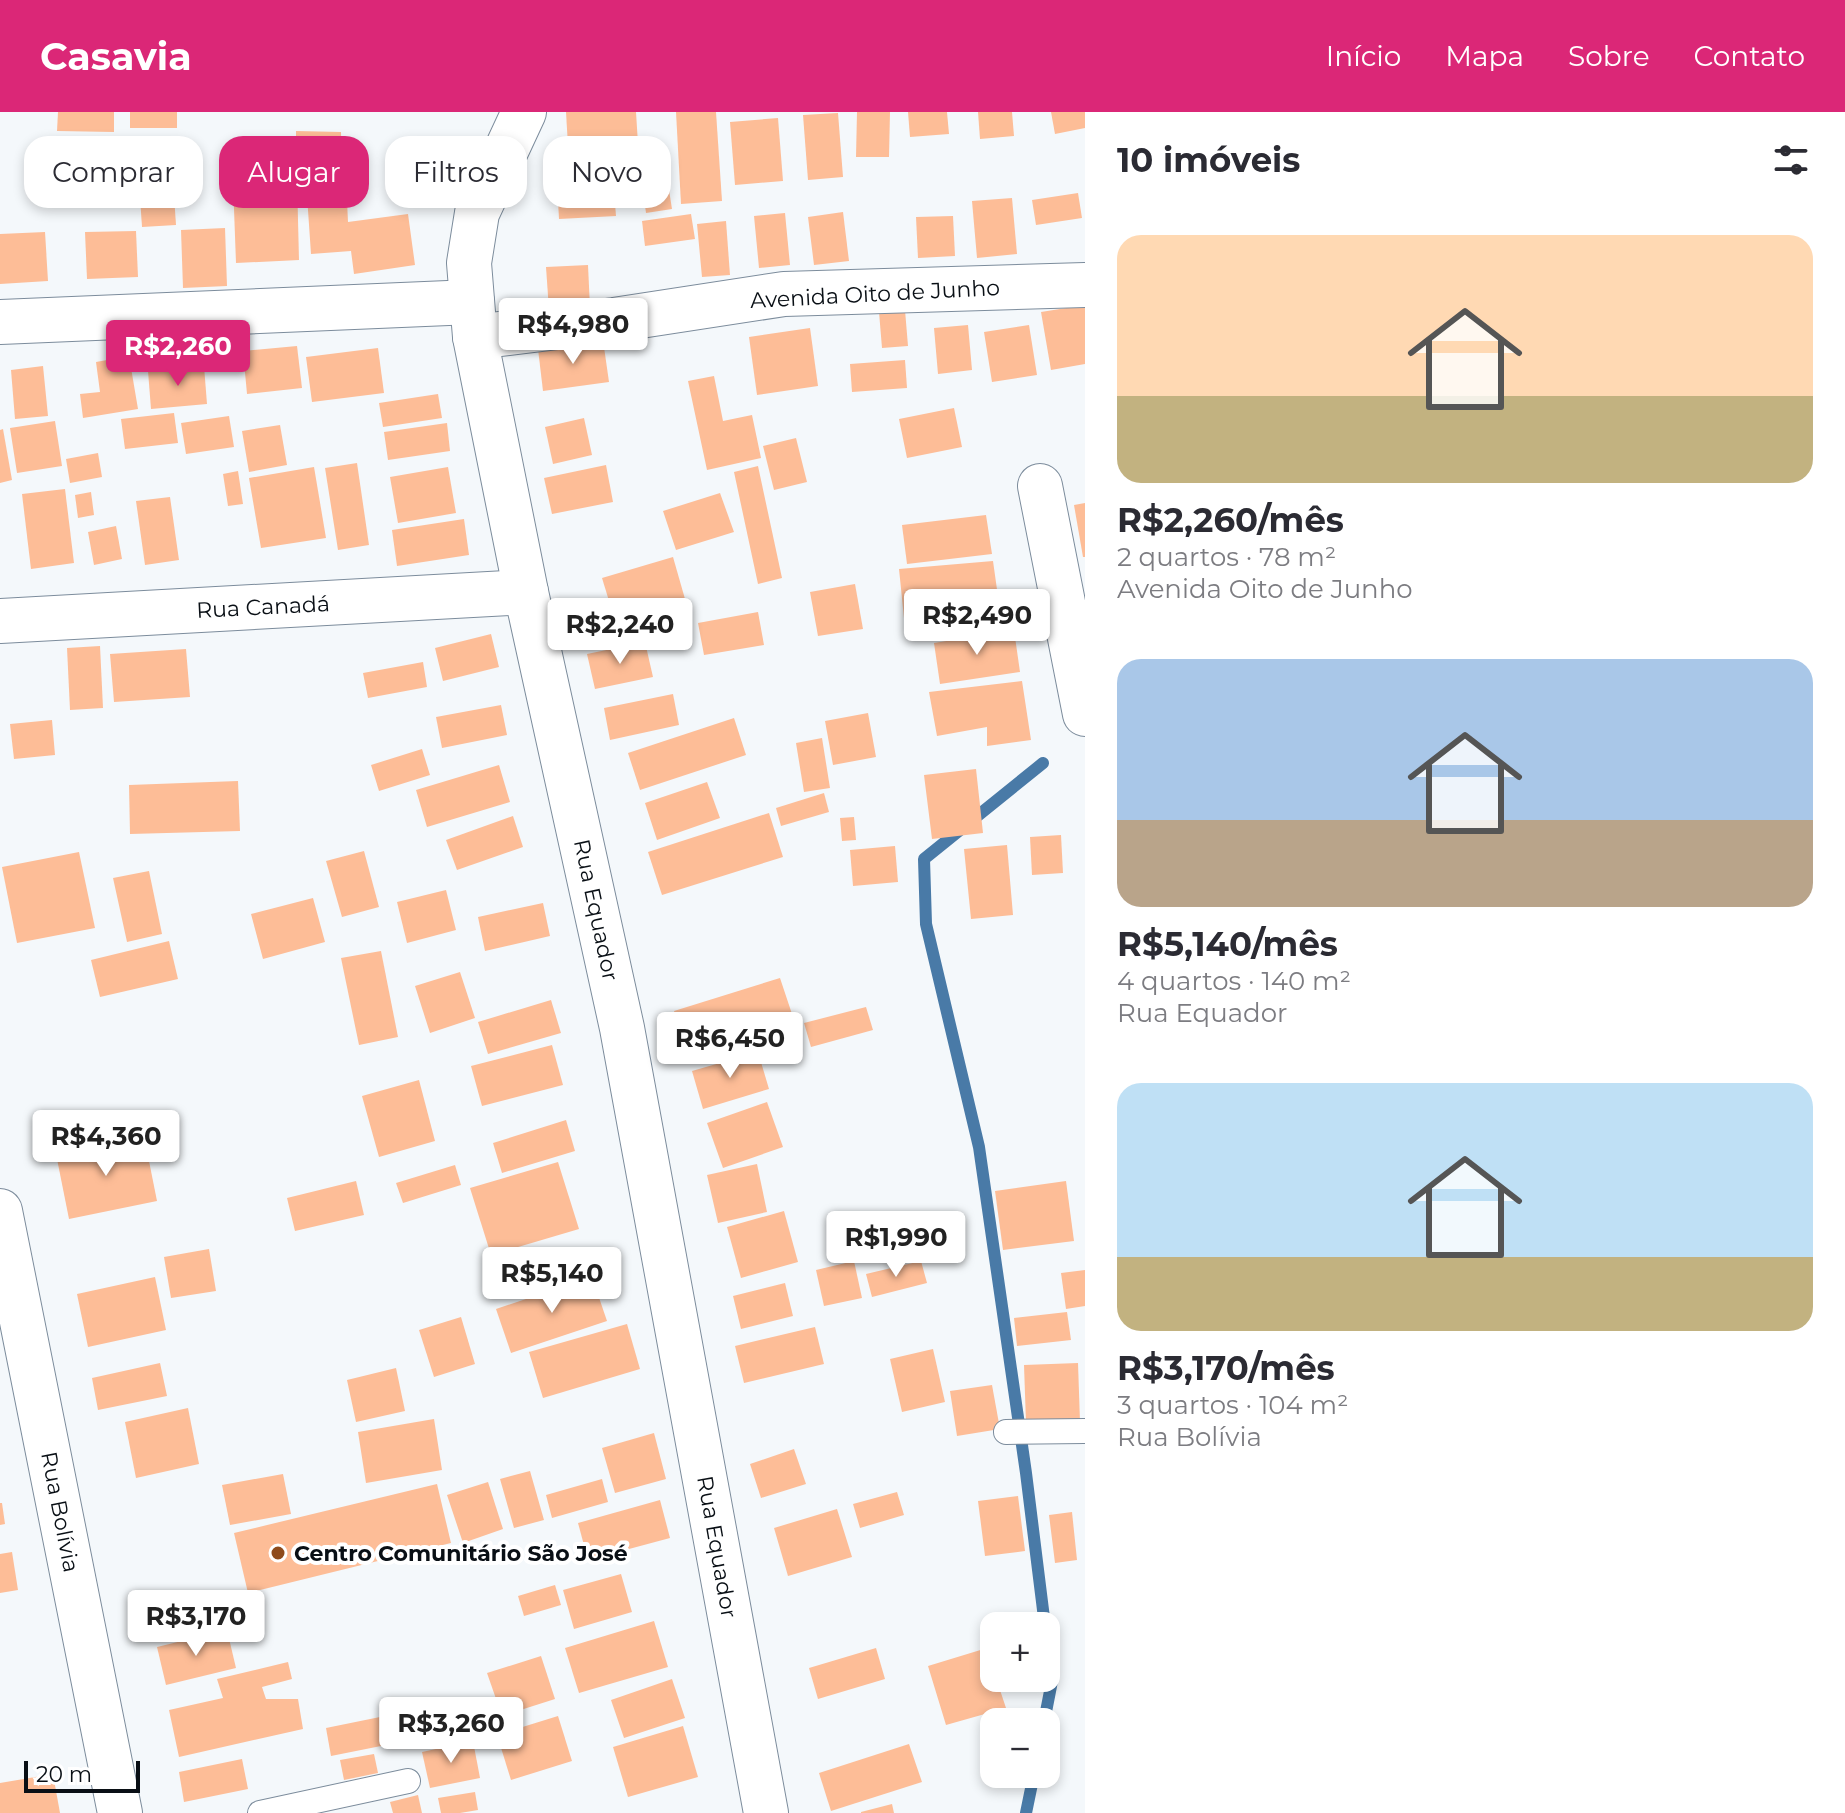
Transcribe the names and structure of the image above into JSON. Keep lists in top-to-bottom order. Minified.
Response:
{"streets":{"street":["Avenida Oito de Junho","Rua Canadá","Rua Equador","Rua Bolívia"]},"crossings":[["Avenida Oito de Junho","Rua Equador"],["Rua Canadá","Rua Equador"]],"places":["Centro Comunitário São José"],"scale_bar":"20 m","page":{"header":"Casavia","nav":["Início","Mapa","Sobre","Contato"],"heading":"10 imóveis","chip":["Comprar","Alugar","Filtros","Novo"],"list":[{"name":"R$2,260/mês","note":"2 quartos · 78 m² · Avenida Oito de Junho"},{"name":"R$5,140/mês","note":"4 quartos · 140 m² · Rua Equador"},{"name":"R$3,170/mês","note":"3 quartos · 104 m² · Rua Bolívia"}],"price":["R$4,980","R$2,260","R$2,490","R$2,240","R$6,450","R$4,360","R$1,990","R$5,140","R$3,170","R$3,260"],"map_buttons":["+","−"],"scale":"20 m"}}
